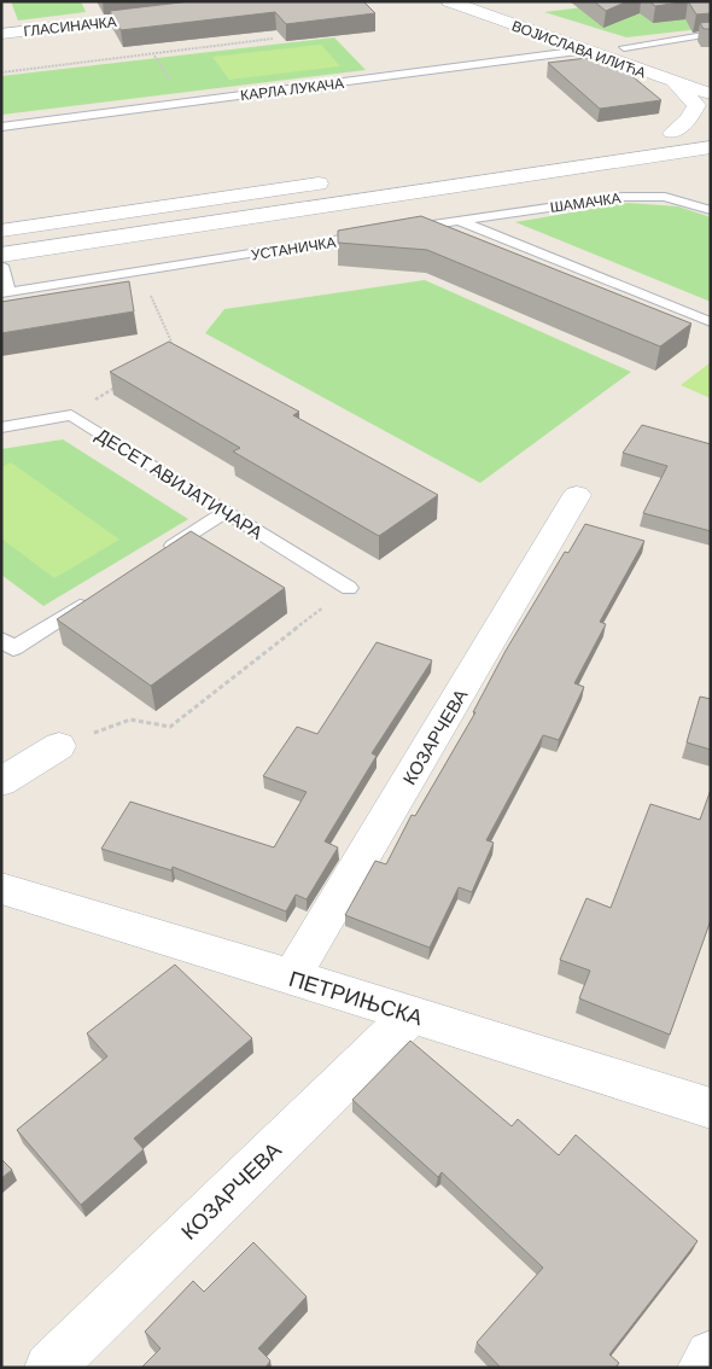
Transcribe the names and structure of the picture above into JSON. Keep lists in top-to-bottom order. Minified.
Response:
{"streets":{"main road":["ГЛАСИНАЧКА","ВОЈИСЛАВА ИЛИЋА","УСТАНИЧКА","КОЗАРЧЕВА","ПЕТРИЊСКА"],"lane":["КАРЛА ЛУКАЧА","ШАМАЧКА","ДЕСЕТ АВИЈАТИЧАРА"]},"crossings":[["ВОЈИСЛАВА ИЛИЋА","КАРЛА ЛУКАЧА"],["КОЗАРЧЕВА","ПЕТРИЊСКА"]]}
